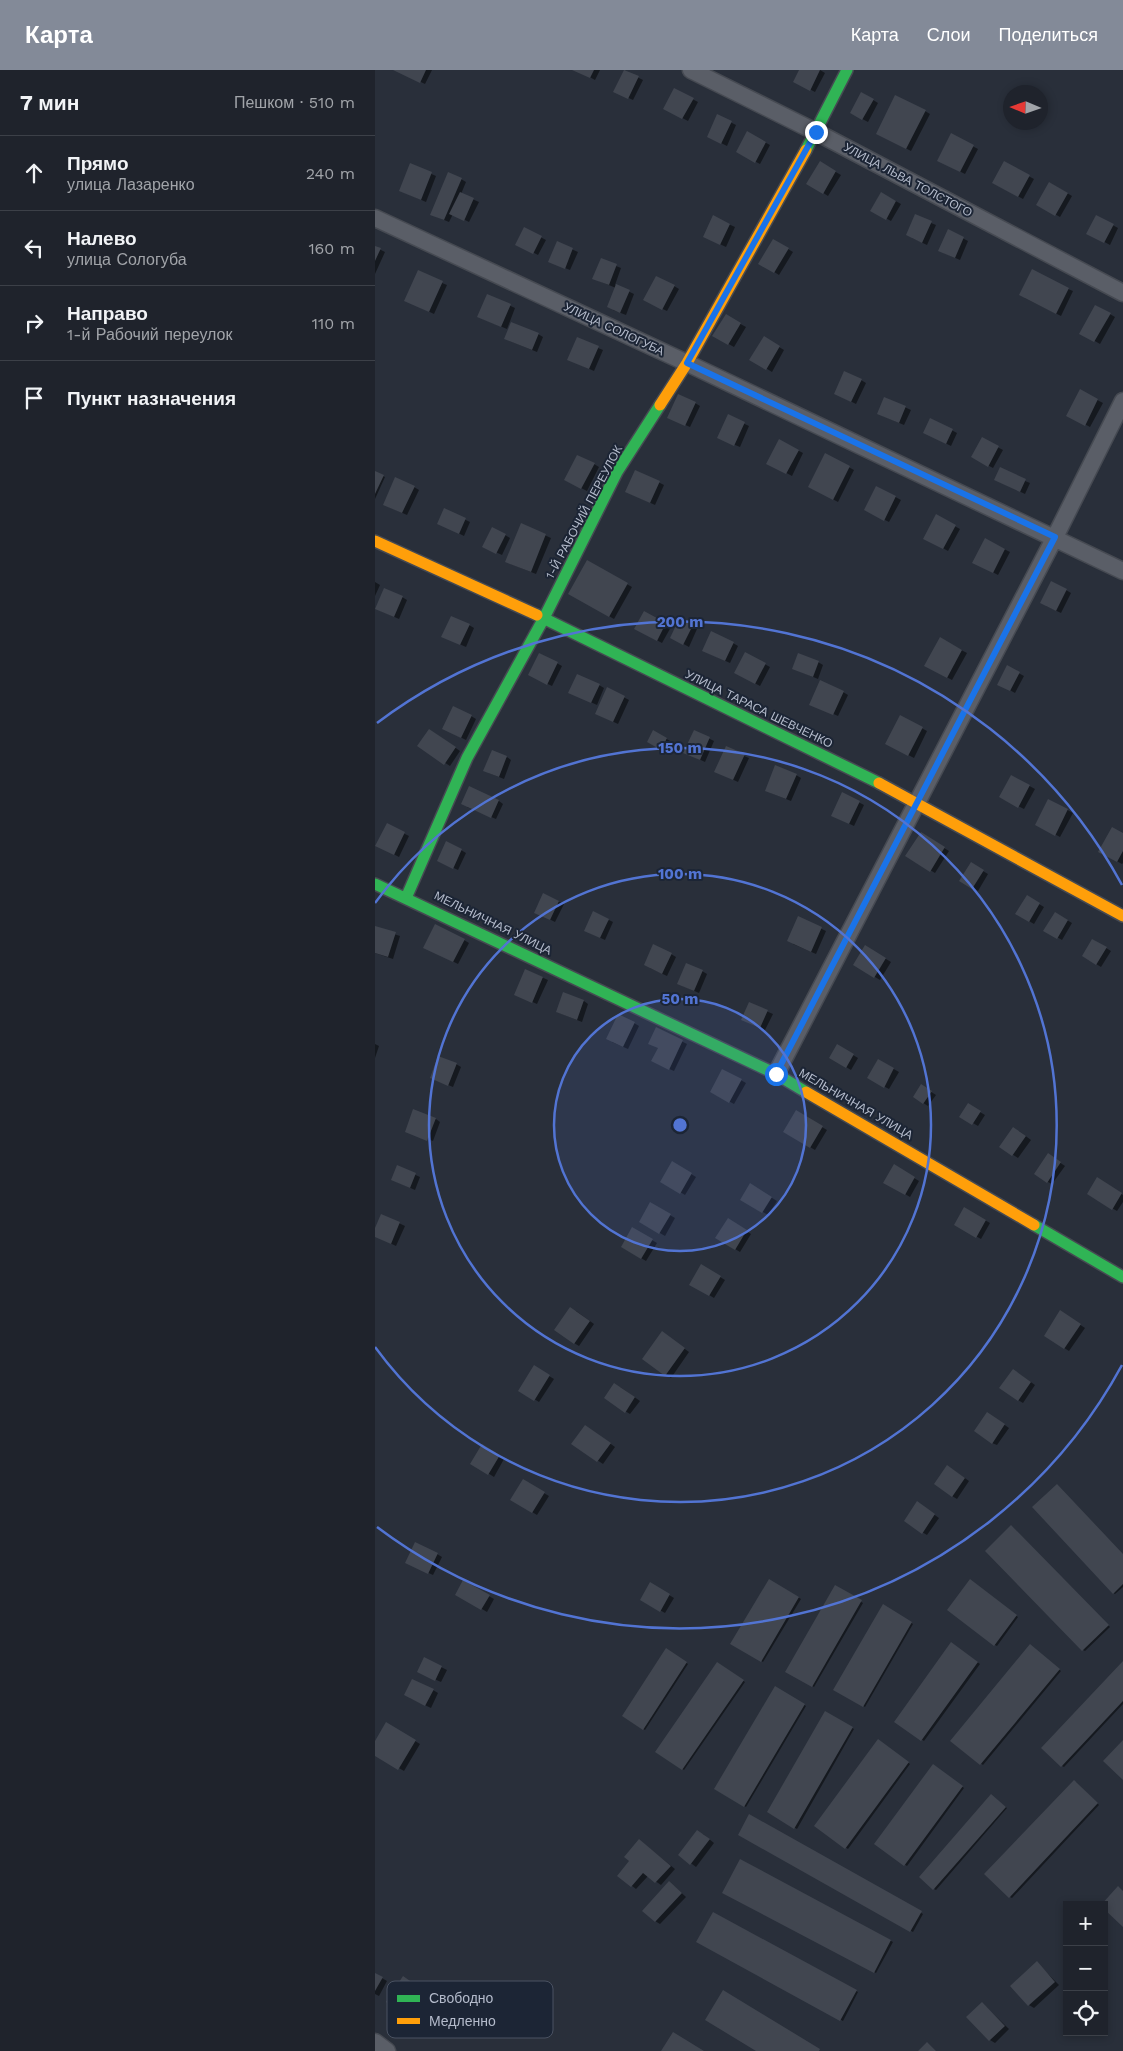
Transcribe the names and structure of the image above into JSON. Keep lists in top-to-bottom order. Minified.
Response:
{"streets":{"street":["УЛИЦА ЛЬВА ТОЛСТОГО","УЛИЦА СОЛОГУБА","1-Й РАБОЧИЙ ПЕРЕУЛОК","УЛИЦА ТАРАСА ШЕВЧЕНКО","МЕЛЬНИЧНАЯ УЛИЦА"]},"crossings":[["УЛИЦА ЛЬВА ТОЛСТОГО","1-Й РАБОЧИЙ ПЕРЕУЛОК"],["УЛИЦА СОЛОГУБА","1-Й РАБОЧИЙ ПЕРЕУЛОК"],["1-Й РАБОЧИЙ ПЕРЕУЛОК","УЛИЦА ТАРАСА ШЕВЧЕНКО"],["1-Й РАБОЧИЙ ПЕРЕУЛОК","МЕЛЬНИЧНАЯ УЛИЦА"]],"legend":["Свободно","Медленно"],"north":"left","page":{"header":"Карта","nav":["Карта","Слои","Поделиться"],"heading":["7 мин","Пешком · 510 m"],"list":[["Прямо","улица Лазаренко","240 m"],["Налево","улица Сологуба","160 m"],["Направо","1-й Рабочий переулок","110 m"],"Пункт назначения"],"map_buttons":["+","−"]},"rings":["200 m","150 m","100 m","50 m"]}
